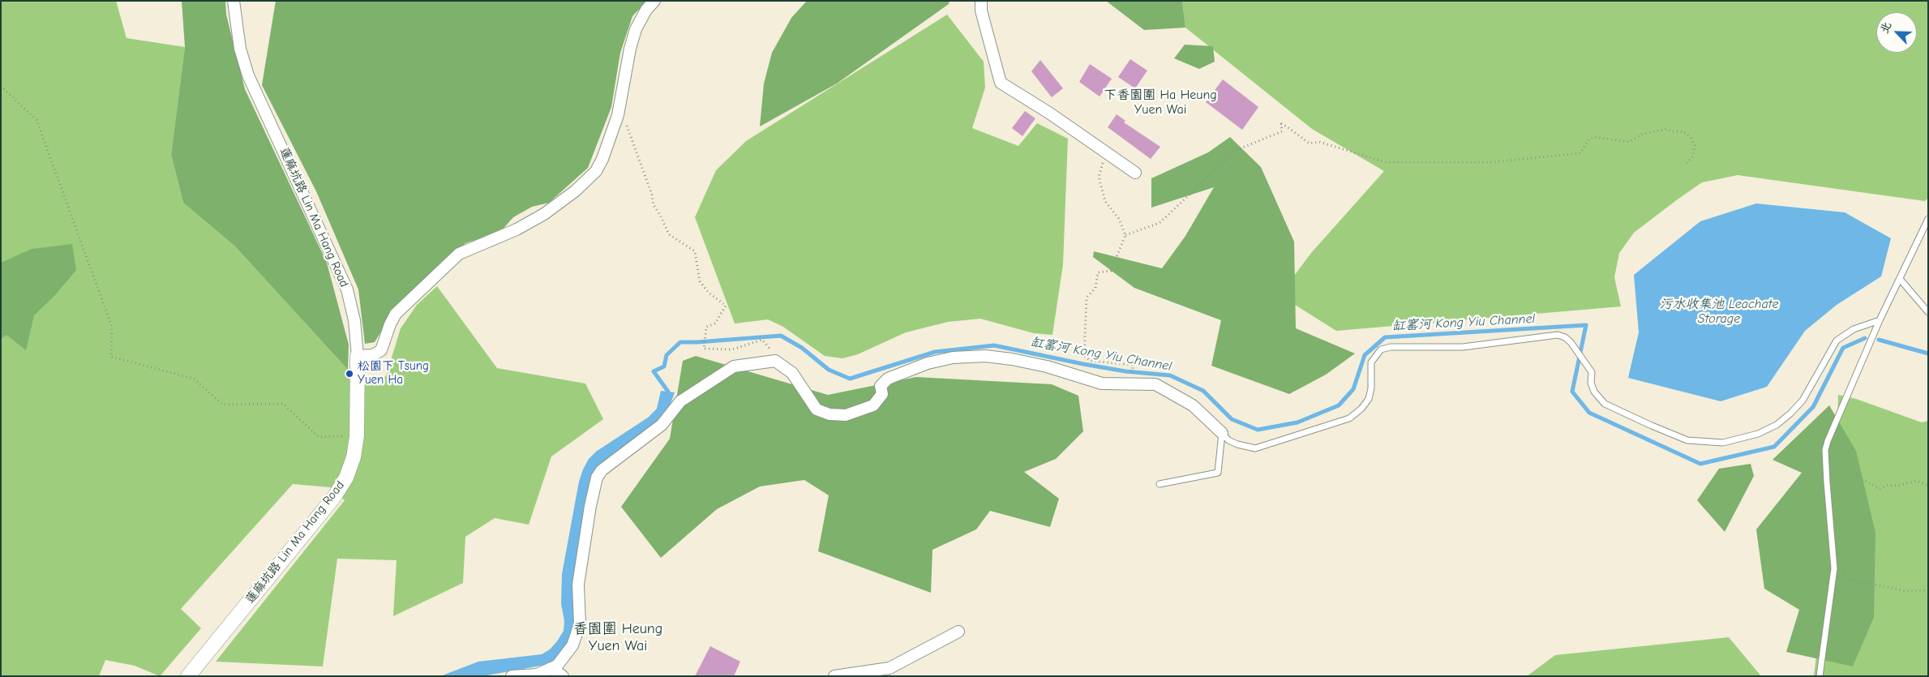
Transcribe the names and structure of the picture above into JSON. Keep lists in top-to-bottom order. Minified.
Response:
{"streets":{"street":["蓮麻坑路 Lin Ma Hang Road"]},"districts":["下香園圍 Ha Heung Yuen Wai","香園圍 Heung Yuen Wai"],"water":["污水收集池 Leachate Storage","缸窰河 Kong Yiu Channel"],"places":["松園下 Tsung Yuen Ha"],"north":"top left"}
